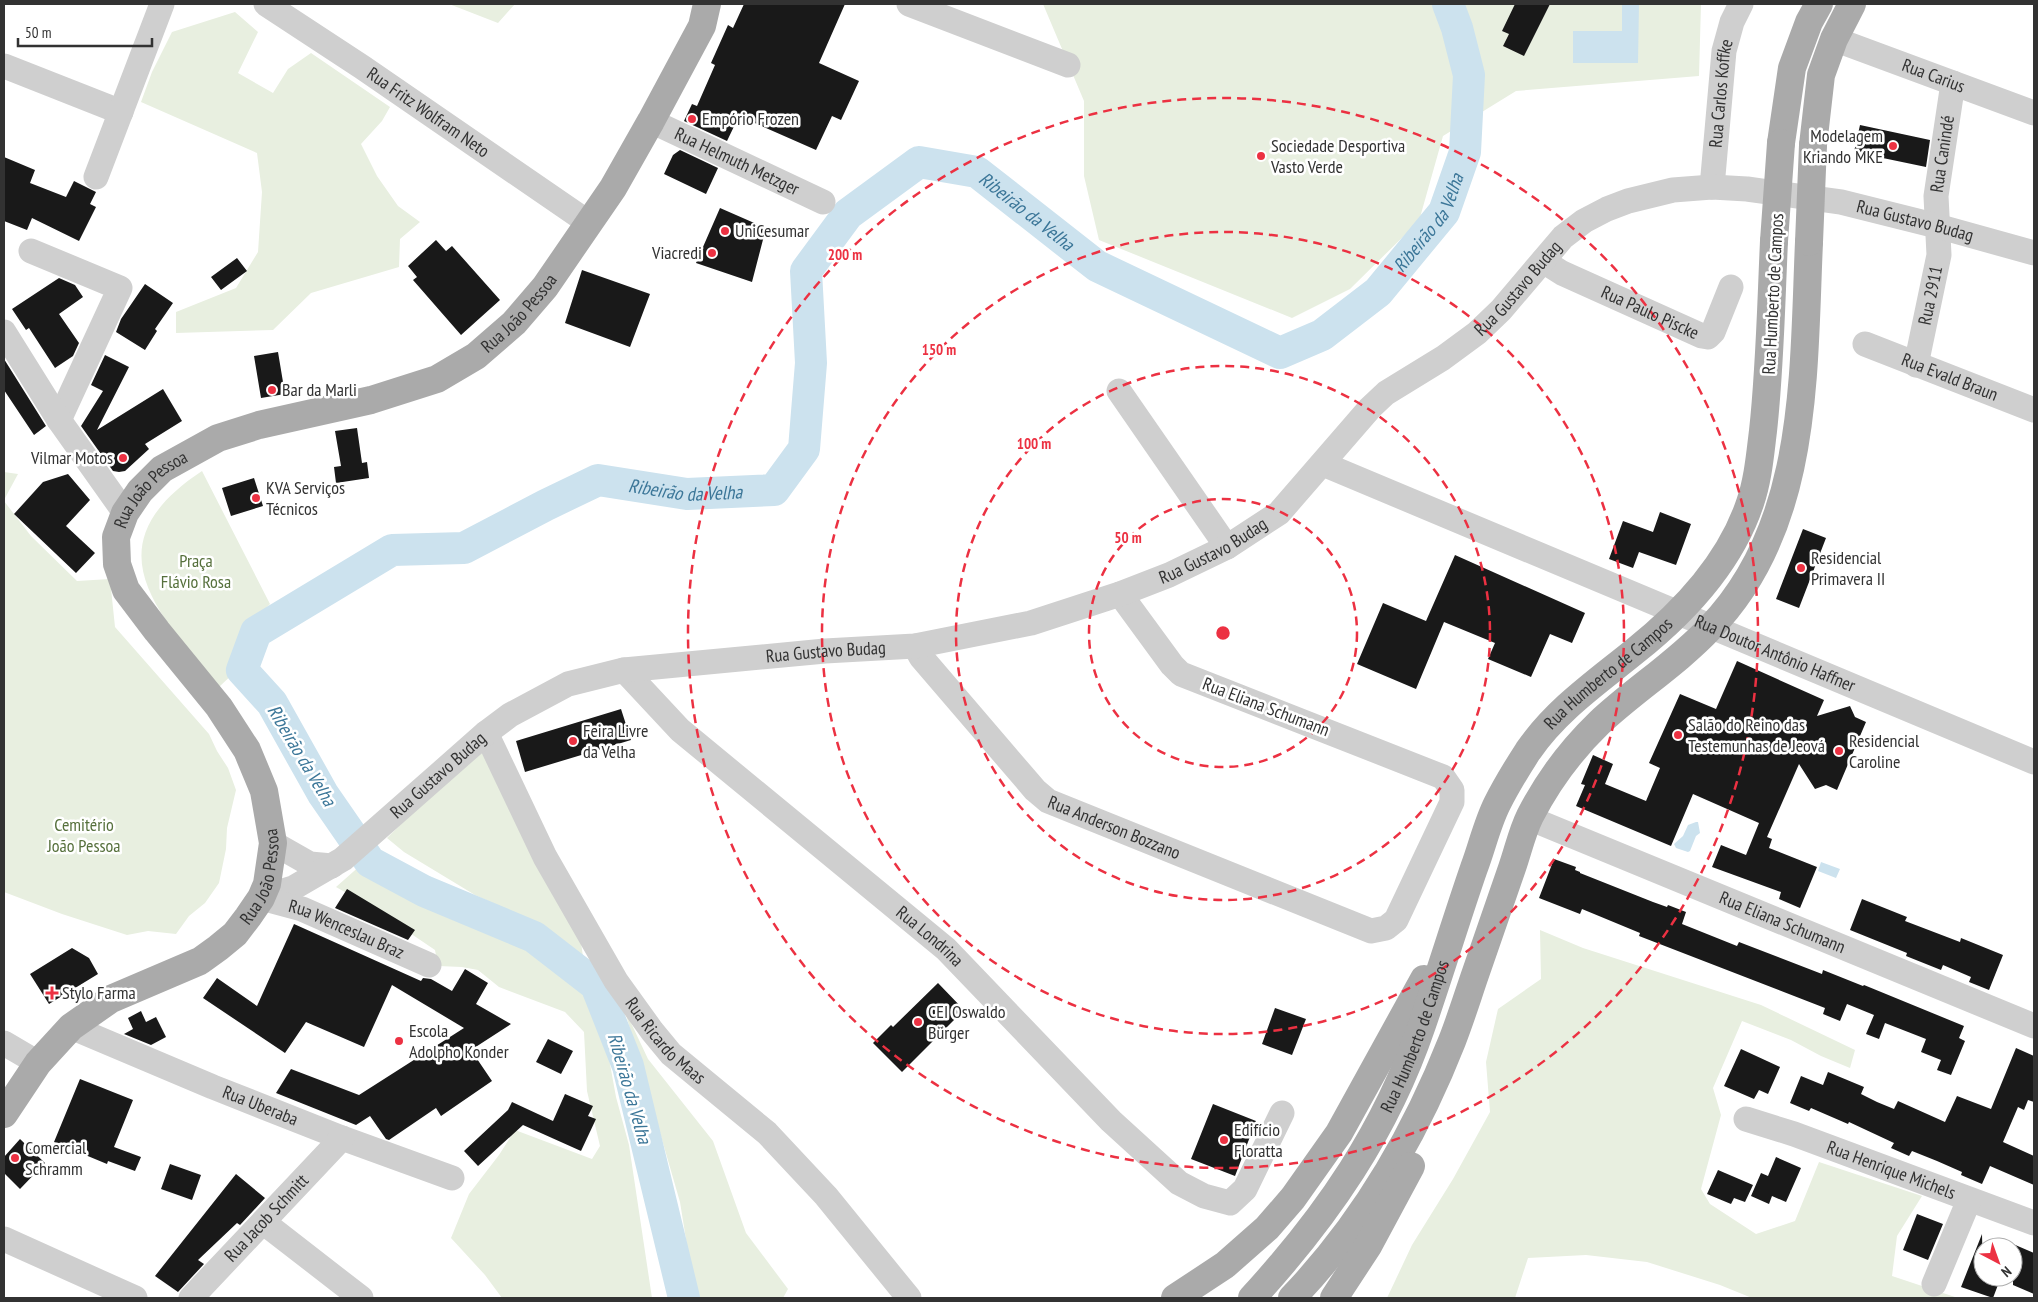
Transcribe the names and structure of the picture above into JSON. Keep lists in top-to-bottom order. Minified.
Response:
{"streets":{"main road":["Rua Humberto de Campos","Rua João Pessoa"],"street":["Rua Carius","Rua Carlos Koffke","Rua Fritz Wolfram Neto","Rua Canindé","Rua Helmuth Metzger","Rua Gustavo Budag","Rua 2911","Rua Paulo Piscke","Rua Evald Braun","Rua Doutor Antônio Haffner","Rua Eliana Schumann","Rua Anderson Bozzano","Rua Wenceslau Braz","Rua Londrina","Rua Ricardo Maas","Rua Uberaba","Rua Henrique Michels","Rua Jacob Schmitt"]},"crossings":[["Rua Carius","Rua Canindé"],["Rua Carius","Rua Humberto de Campos"],["Rua Carlos Koffke","Rua Gustavo Budag"],["Rua Fritz Wolfram Neto","Rua João Pessoa"],["Rua Canindé","Rua Gustavo Budag"],["Rua Canindé","Rua 2911"],["Rua Helmuth Metzger","Rua João Pessoa"],["Rua Gustavo Budag","Rua 2911"],["Rua Gustavo Budag","Rua João Pessoa"],["Rua Gustavo Budag","Rua Paulo Piscke"],["Rua Gustavo Budag","Rua Doutor Antônio Haffner"],["Rua Gustavo Budag","Rua Eliana Schumann"],["Rua Gustavo Budag","Rua Anderson Bozzano"],["Rua Gustavo Budag","Rua Wenceslau Braz"],["Rua Gustavo Budag","Rua Londrina"],["Rua Gustavo Budag","Rua Ricardo Maas"],["Rua Humberto de Campos","Rua Doutor Antônio Haffner"],["Rua Humberto de Campos","Rua Eliana Schumann"],["Rua 2911","Rua Evald Braun"],["Rua João Pessoa","Rua Wenceslau Braz"],["Rua João Pessoa","Rua Uberaba"],["Rua Eliana Schumann","Rua Anderson Bozzano"],["Rua Uberaba","Rua Jacob Schmitt"]],"water":["Ribeirão da Velha"],"parks":["Praça Flávio Rosa","Cemitério João Pessoa"],"places":{"other":["Empório Frozen","Modelagem Kriando MKE","Sociedade Desportiva Vasto Verde","UniCesumar","Viacredi","Bar da Marli","Vilmar Motos","KVA Serviços Técnicos","Residencial Primavera II","Salão do Reino das Testemunhas de Jeová","Feira Livre da Velha","Residencial Caroline","CEI Oswaldo Bürger","Escola Adolpho Konder","Edifício Floratta","Comercial Schramm"],"health":["Stylo Farma"]},"scale_bar":"50 m","north":"bottom right","rings":["200 m","150 m","100 m","50 m"]}
